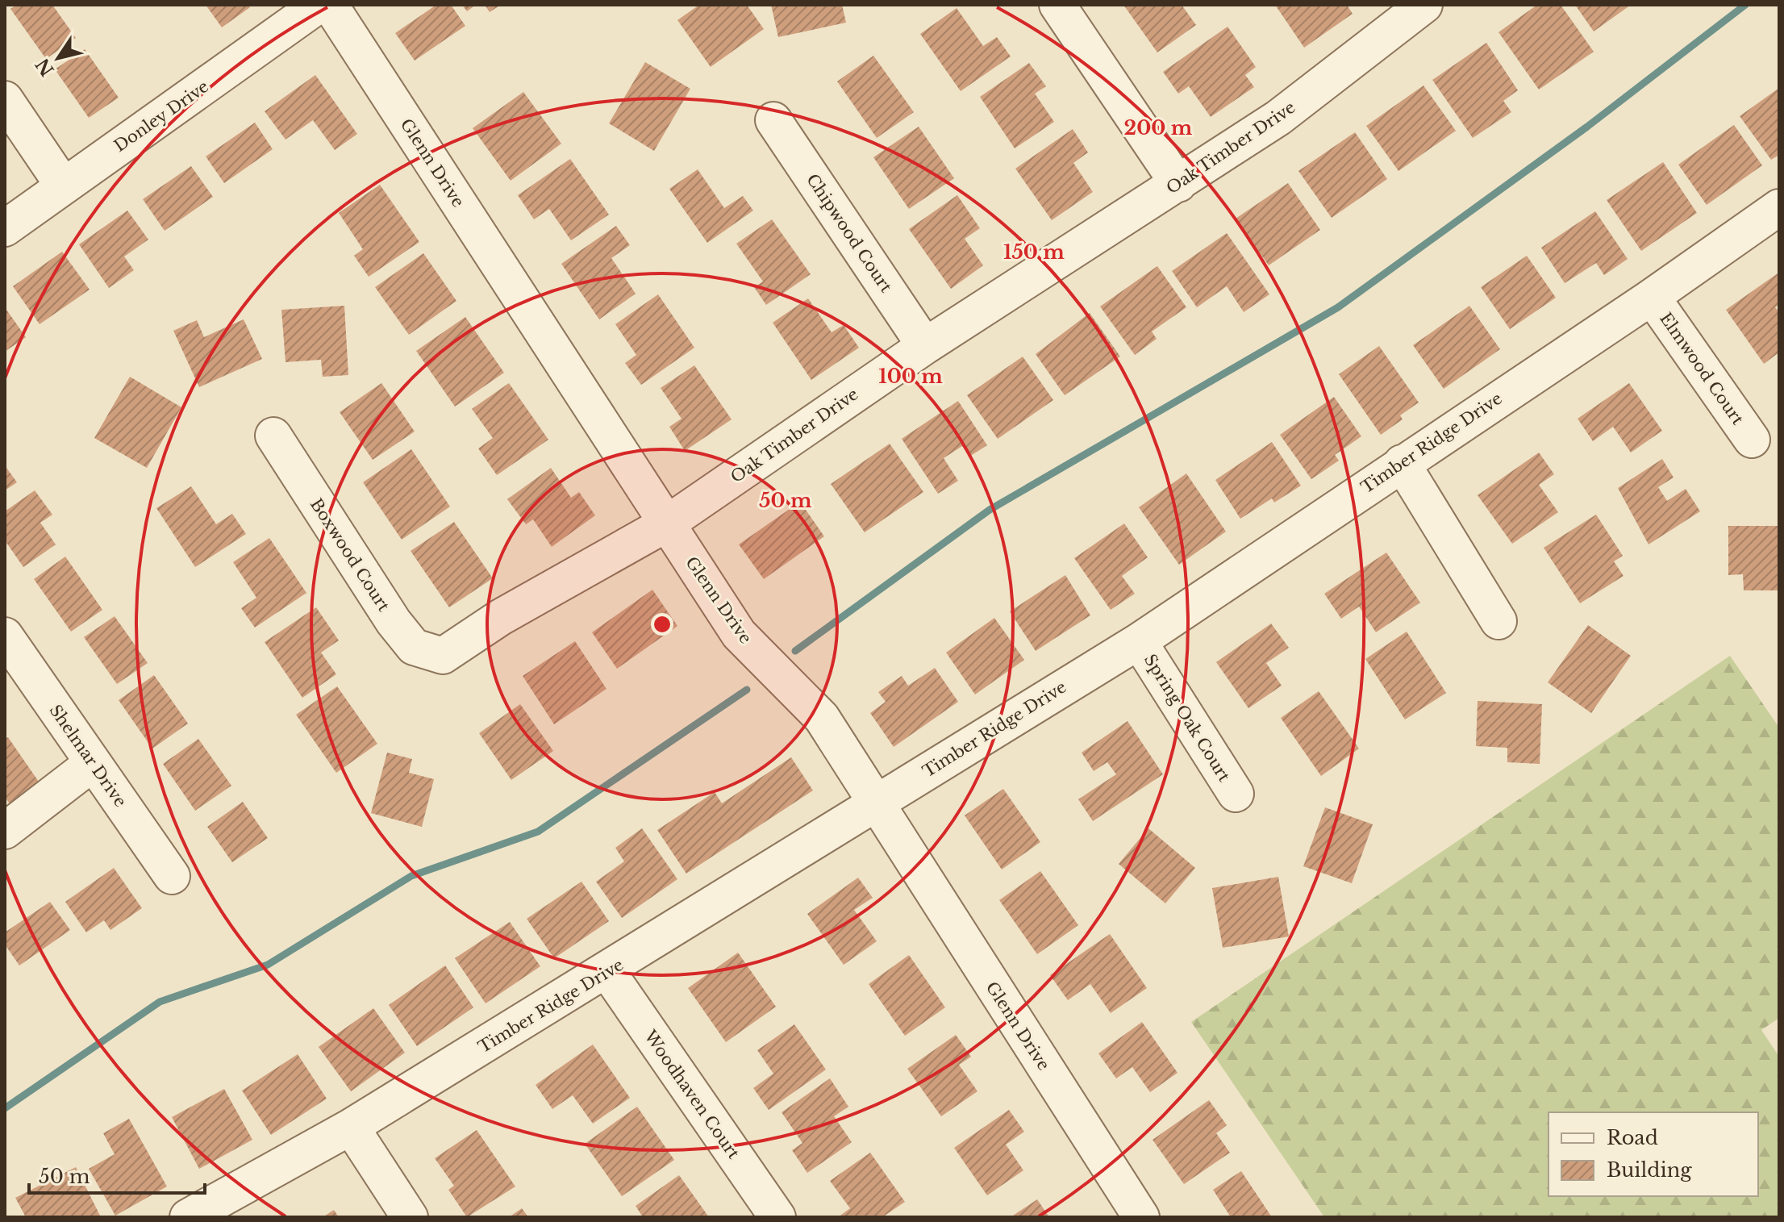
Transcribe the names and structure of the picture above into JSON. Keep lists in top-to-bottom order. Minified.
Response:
{"streets":{"street":["Donley Drive","Oak Timber Drive","Glenn Drive","Chipwood Court","Elmwood Court","Timber Ridge Drive","Boxwood Court","Spring Oak Court","Shelmar Drive","Woodhaven Court"]},"crossings":[["Oak Timber Drive","Glenn Drive"],["Oak Timber Drive","Chipwood Court"],["Oak Timber Drive","Boxwood Court"],["Glenn Drive","Timber Ridge Drive"],["Elmwood Court","Timber Ridge Drive"],["Timber Ridge Drive","Spring Oak Court"],["Timber Ridge Drive","Woodhaven Court"]],"legend":["Road","Building"],"scale_bar":"50 m","north":"bottom left","rings":["200 m","150 m","100 m","50 m"]}
